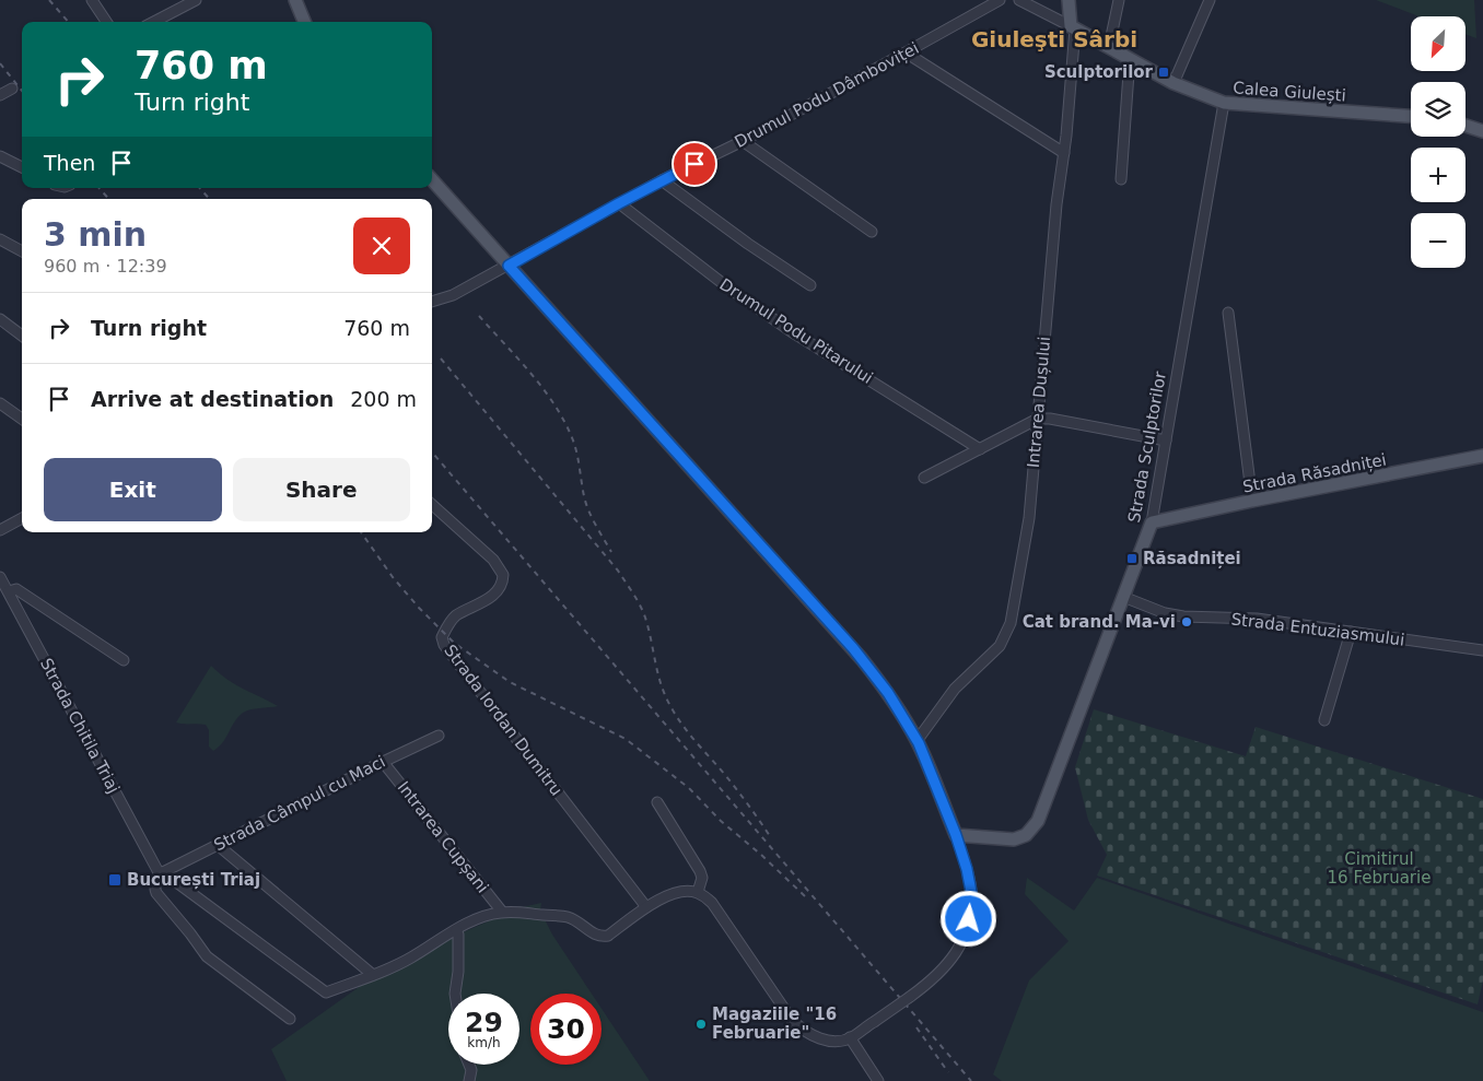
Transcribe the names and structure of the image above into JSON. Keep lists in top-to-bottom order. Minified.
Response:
{"streets":{"main road":["Calea Giulești","Strada Sculptorilor","Strada Răsadniței"],"street":["Drumul Podu Dâmboviței","Drumul Podu Pitarului","Intrarea Dușului","Strada Entuziasmului","Strada Iordan Dumitru","Strada Chitila Triaj","Strada Câmpul cu Maci","Intrarea Cupșani"]},"crossings":[["Calea Giulești","Intrarea Dușului"],["Calea Giulești","Strada Sculptorilor"],["Drumul Podu Dâmboviței","Drumul Podu Pitarului"],["Strada Sculptorilor","Strada Răsadniței"],["Strada Sculptorilor","Strada Entuziasmului"],["Strada Chitila Triaj","Strada Câmpul cu Maci"],["Strada Câmpul cu Maci","Intrarea Cupșani"]],"districts":["Giuleşti Sârbi"],"parks":["Cimitirul 16 Februarie"],"places":{"transit":["Sculptorilor","Răsadniței","București Triaj"],"other":["Cat brand. Ma-vi","Magaziile \"16 Februarie\""]},"north":"bottom left","page":{"map_buttons":["+","−"],"turn":["760 m","Turn right"],"then":"Then","heading":["3 min","960 m · 12:39"],"list":[{"name":"Turn right","value":"760 m"},{"name":"Arrive at destination","value":"200 m"}],"buttons":["Exit","Share"],"speed":"29 km/h","limit":"30"}}
